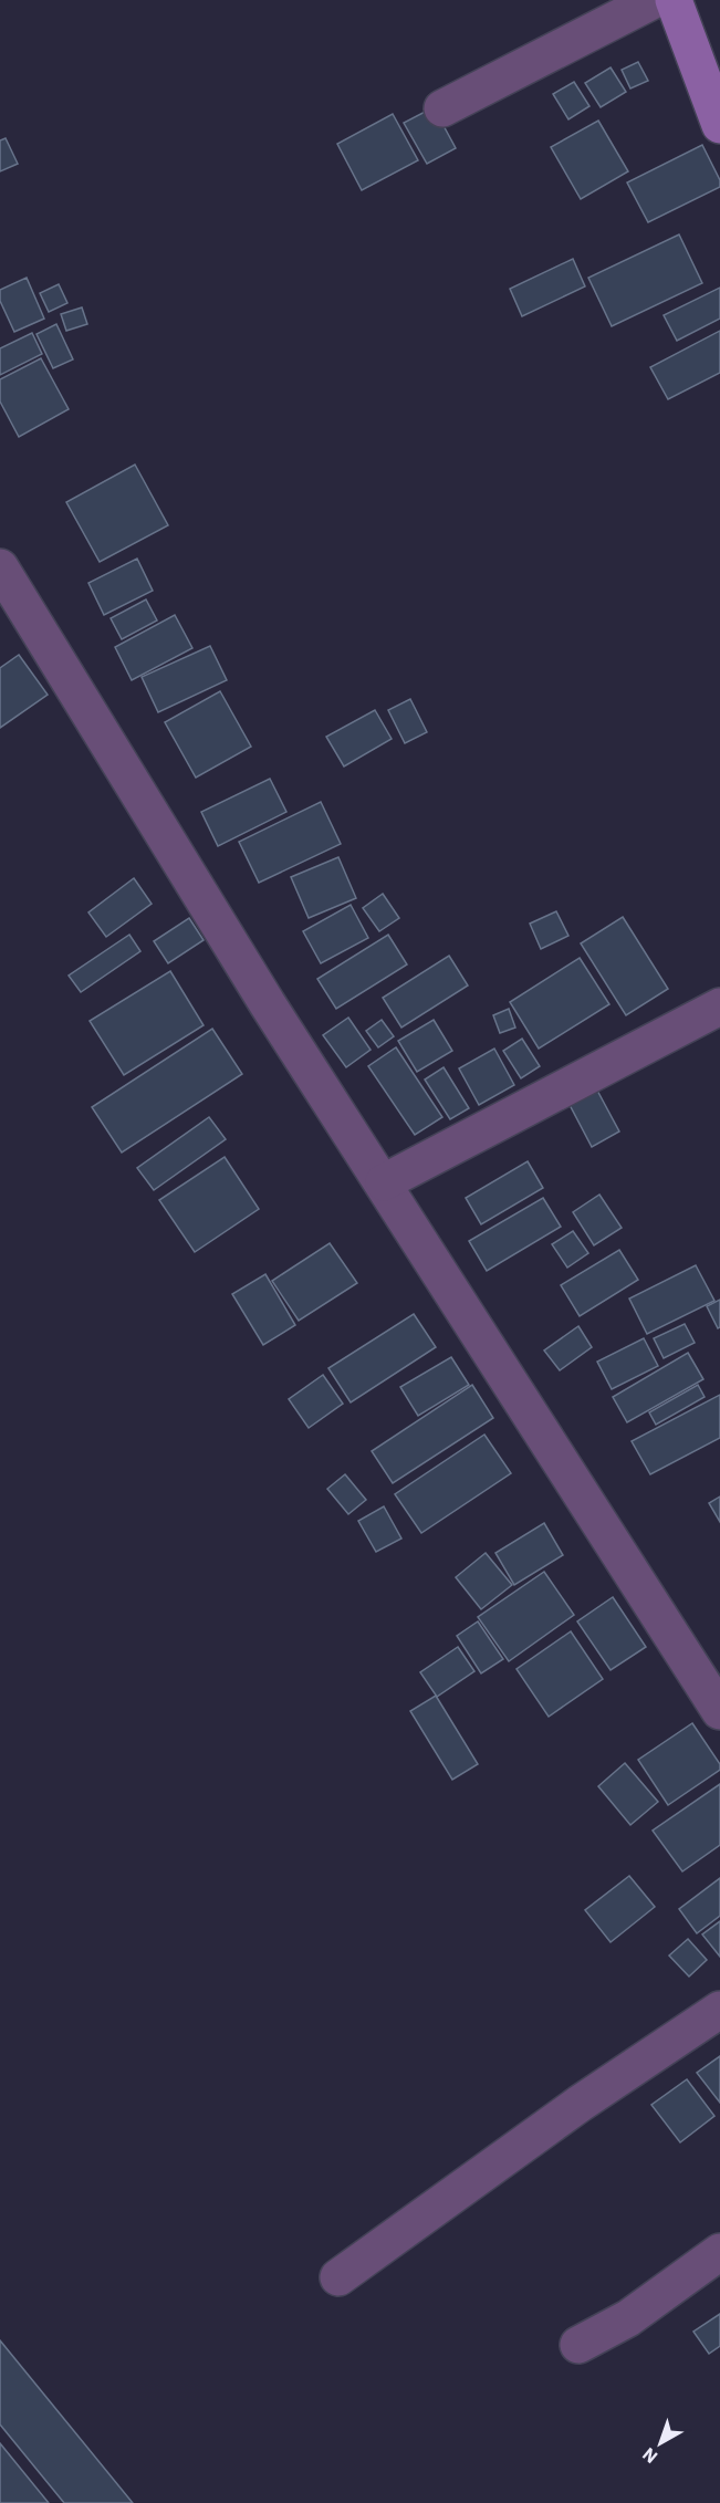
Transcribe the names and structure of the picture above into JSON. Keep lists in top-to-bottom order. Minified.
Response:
{"north":"bottom left"}
